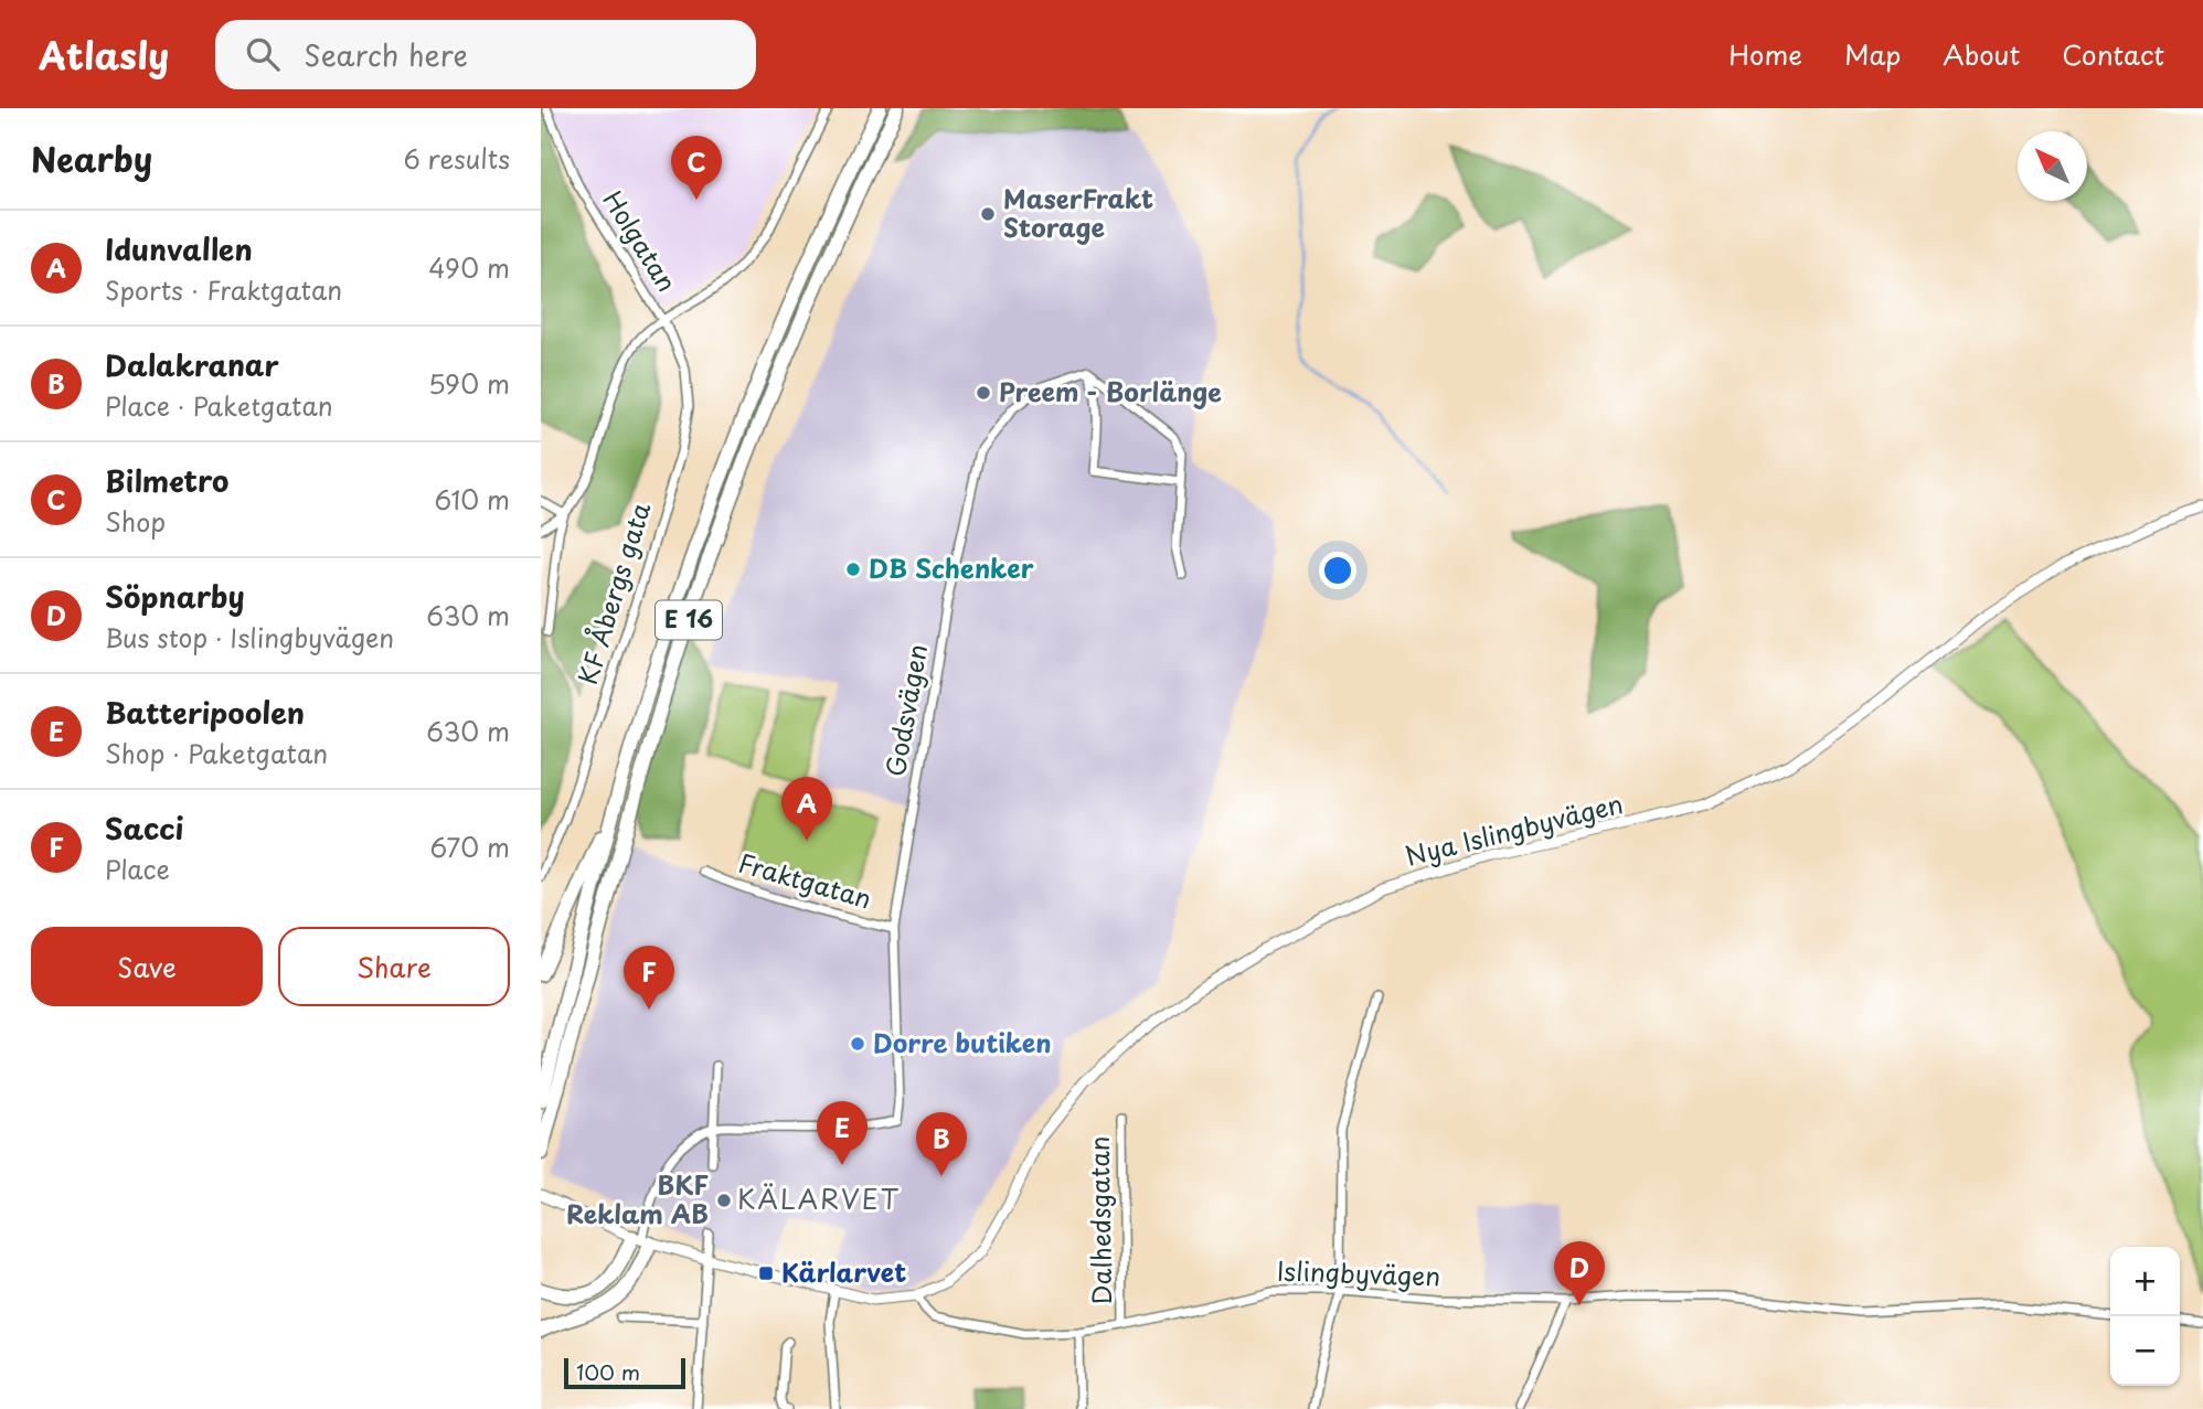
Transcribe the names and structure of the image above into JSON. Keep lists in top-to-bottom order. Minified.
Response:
{"streets":{"highway":["E 16"],"street":["Holgatan","KF Åbergs gata","Godsvägen","Nya Islingbyvägen","Fraktgatan","Dalhedsgatan","Islingbyvägen"]},"crossings":[["Holgatan","KF Åbergs gata"],["Godsvägen","Fraktgatan"],["Nya Islingbyvägen","Islingbyvägen"],["Dalhedsgatan","Islingbyvägen"]],"districts":["KÄLARVET"],"places":{"other":["MaserFrakt Storage","Preem - Borlänge","DB Schenker","Dorre butiken","BKF Reklam AB"],"transit":["Kärlarvet"]},"scale_bar":"100 m","north":"top left","page":{"header":"Atlasly","search":"Search here","nav":["Home","Map","About","Contact"],"heading":["Nearby","6 results"],"pins":["C","A","F","E","B","D"],"list":[{"mark":"A","name":"Idunvallen","note":"Sports · Fraktgatan","value":"490 m"},{"mark":"B","name":"Dalakranar","note":"Place · Paketgatan","value":"590 m"},{"mark":"C","name":"Bilmetro","note":"Shop","value":"610 m"},{"mark":"D","name":"Söpnarby","note":"Bus stop · Islingbyvägen","value":"630 m"},{"mark":"E","name":"Batteripoolen","note":"Shop · Paketgatan","value":"630 m"},{"mark":"F","name":"Sacci","note":"Place","value":"670 m"}],"buttons":["Save","Share"],"map_buttons":["+","−"],"scale":"100 m"}}
